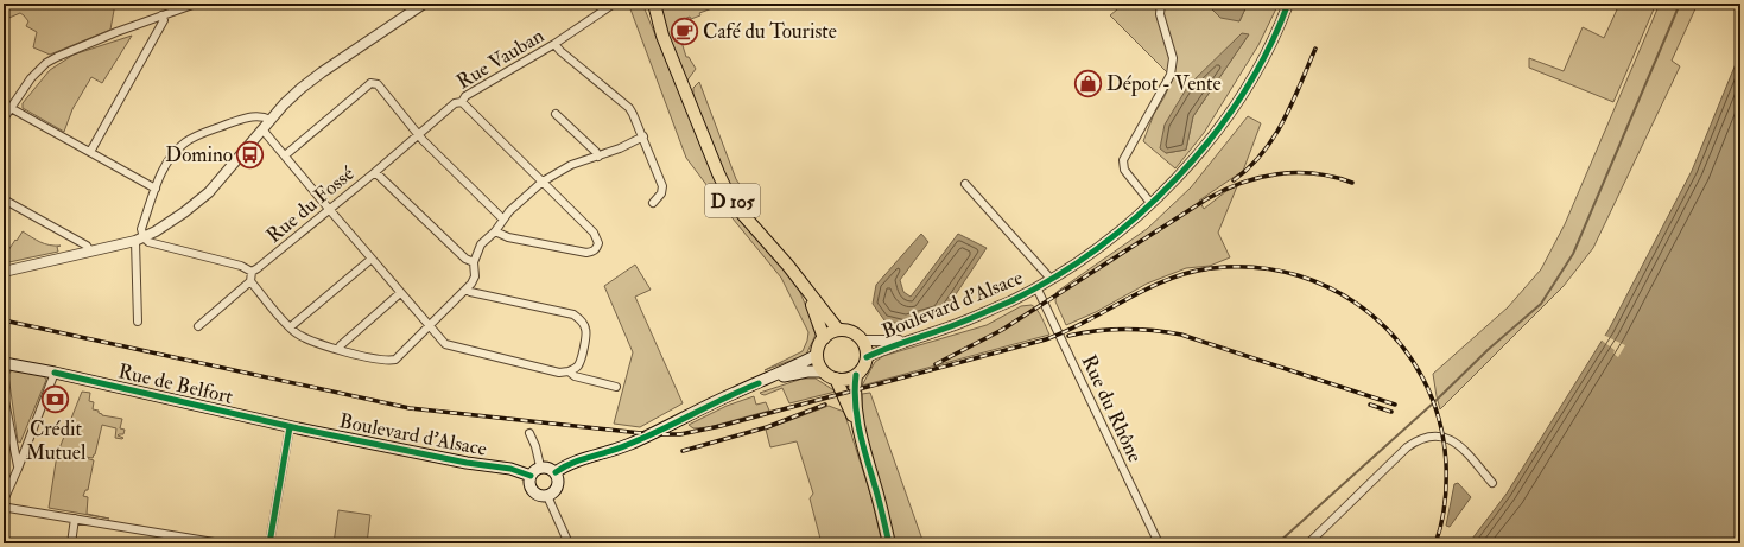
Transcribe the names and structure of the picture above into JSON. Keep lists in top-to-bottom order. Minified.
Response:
{"streets":{"main road":["D 105","Boulevard d'Alsace","Rue de Belfort"],"street":["Rue Vauban","Rue du Fossé","Rue du Rhône"]},"crossings":[["Rue Vauban","Rue du Fossé"],["D 105","Boulevard d'Alsace"],["Boulevard d'Alsace","Rue de Belfort"],["Boulevard d'Alsace","Rue du Rhône"]],"places":{"cafe":["Café du Touriste"],"shop":["Dépot - Vente"],"bus stop":["Domino"],"bank":["Crédit Mutuel"]}}
